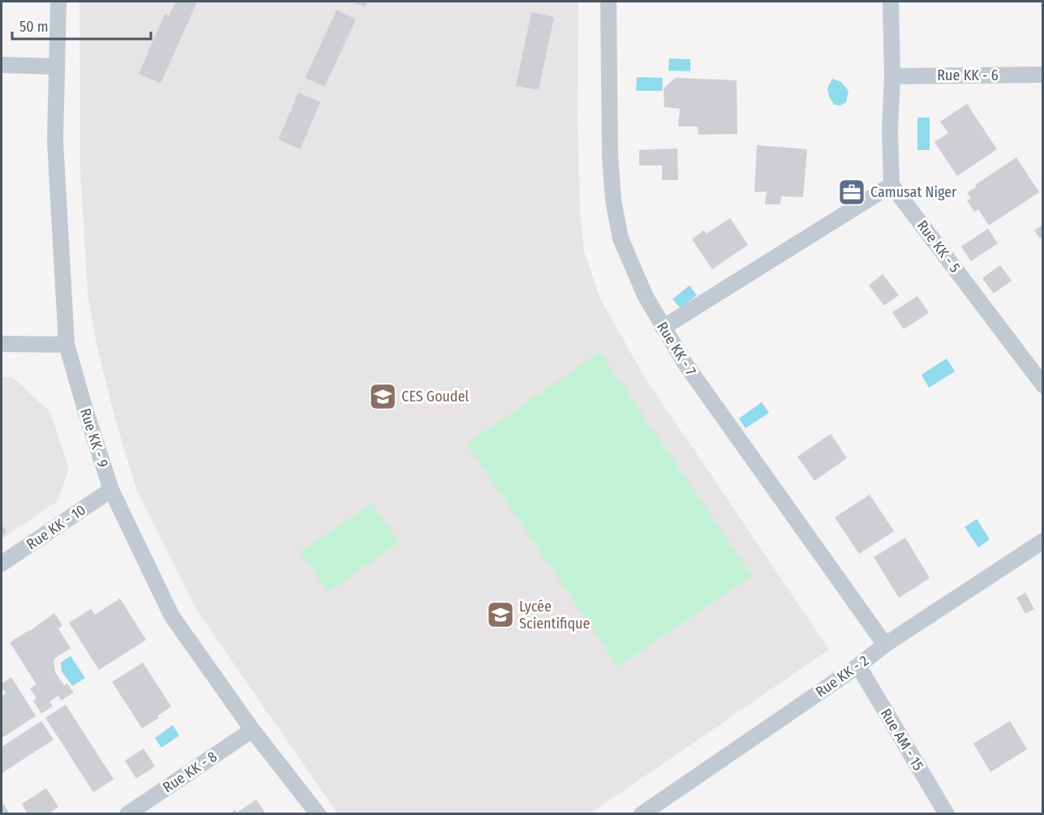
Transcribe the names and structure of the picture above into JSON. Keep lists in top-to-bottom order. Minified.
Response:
{"streets":{"street":["Rue KK - 6","Rue KK - 5","Rue KK - 7","Rue KK - 9","Rue KK - 10","Rue KK - 2","Rue AM - 15","Rue KK - 8"]},"crossings":[["Rue KK - 7","Rue KK - 2"],["Rue KK - 9","Rue KK - 10"],["Rue KK - 9","Rue KK - 8"],["Rue KK - 2","Rue AM - 15"]],"places":{"office":["Camusat Niger"],"school or university":["CES Goudel","Lycée Scientifique"]},"scale_bar":"50 m"}
